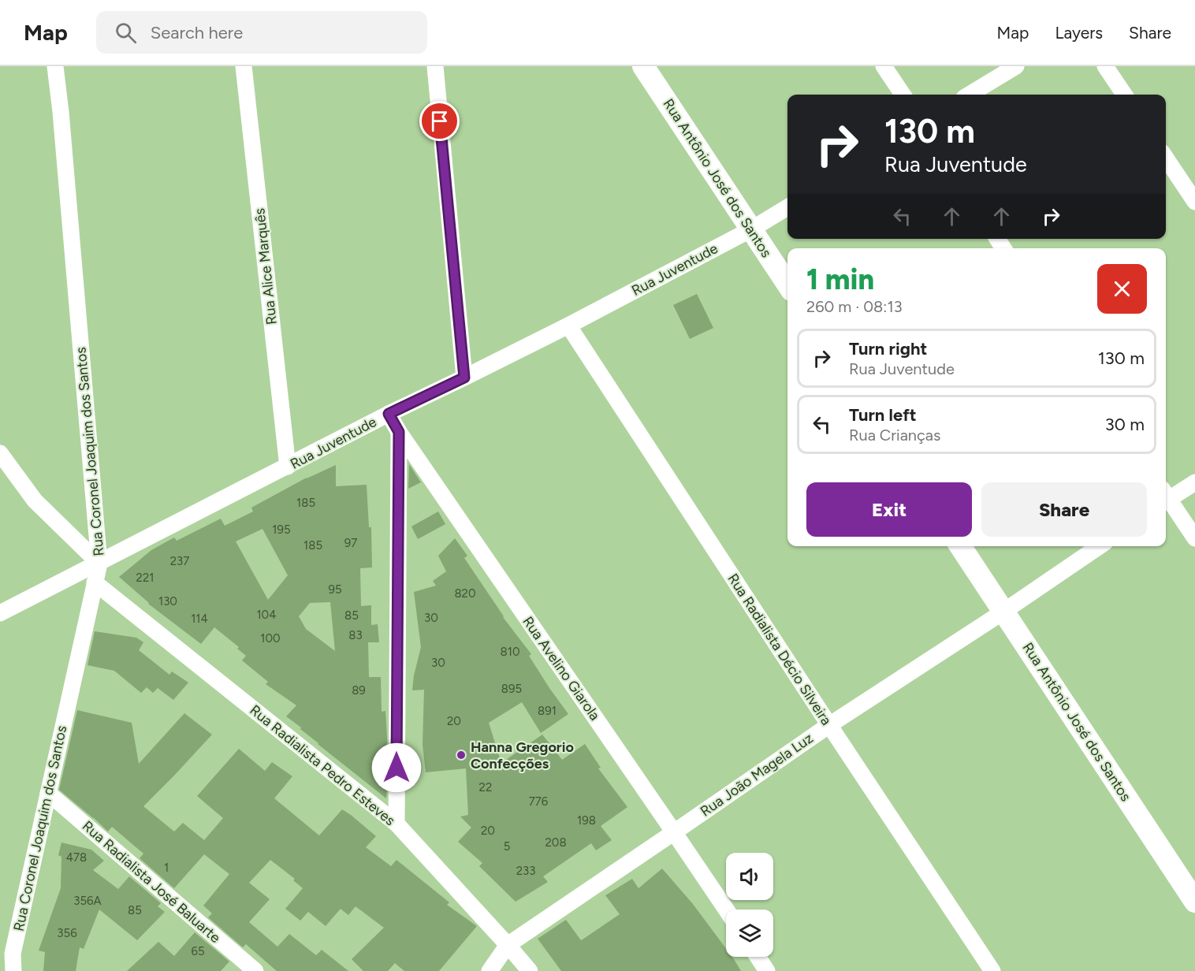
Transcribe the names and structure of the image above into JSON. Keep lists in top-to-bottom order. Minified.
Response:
{"streets":{"street":["Rua Antônio José dos Santos","Rua Alice Marquês","Rua Juventude","Rua Coronel Joaquim dos Santos","Rua Radialista Décio Silveira","Rua Avelino Giarola","Rua Radialista Pedro Esteves","Rua João Magela Luz","Rua Radialista José Baluarte"]},"crossings":[["Rua Antônio José dos Santos","Rua Juventude"],["Rua Antônio José dos Santos","Rua João Magela Luz"],["Rua Alice Marquês","Rua Juventude"],["Rua Juventude","Rua Coronel Joaquim dos Santos"],["Rua Juventude","Rua Radialista Décio Silveira"],["Rua Juventude","Rua Avelino Giarola"],["Rua Coronel Joaquim dos Santos","Rua Radialista Pedro Esteves"],["Rua Coronel Joaquim dos Santos","Rua Radialista José Baluarte"],["Rua Radialista Décio Silveira","Rua João Magela Luz"],["Rua Avelino Giarola","Rua João Magela Luz"],["Rua Radialista Pedro Esteves","Rua João Magela Luz"]],"places":["Hanna Gregorio Confecções"],"house_numbers":["185","195","97","185","237","221","95","820","130","104","85","30","114","83","100","810","30","895","89","891","20","22","776","198","20","208","5","478","1","233","356A","85","356","65"],"page":{"header":"Map","search":"Search here","nav":["Map","Layers","Share"],"turn":["130 m","Rua Juventude"],"heading":["1 min","260 m · 08:13"],"list":[{"name":"Turn right","note":"Rua Juventude","value":"130 m"},{"name":"Turn left","note":"Rua Crianças","value":"30 m"}],"buttons":["Exit","Share"]}}
